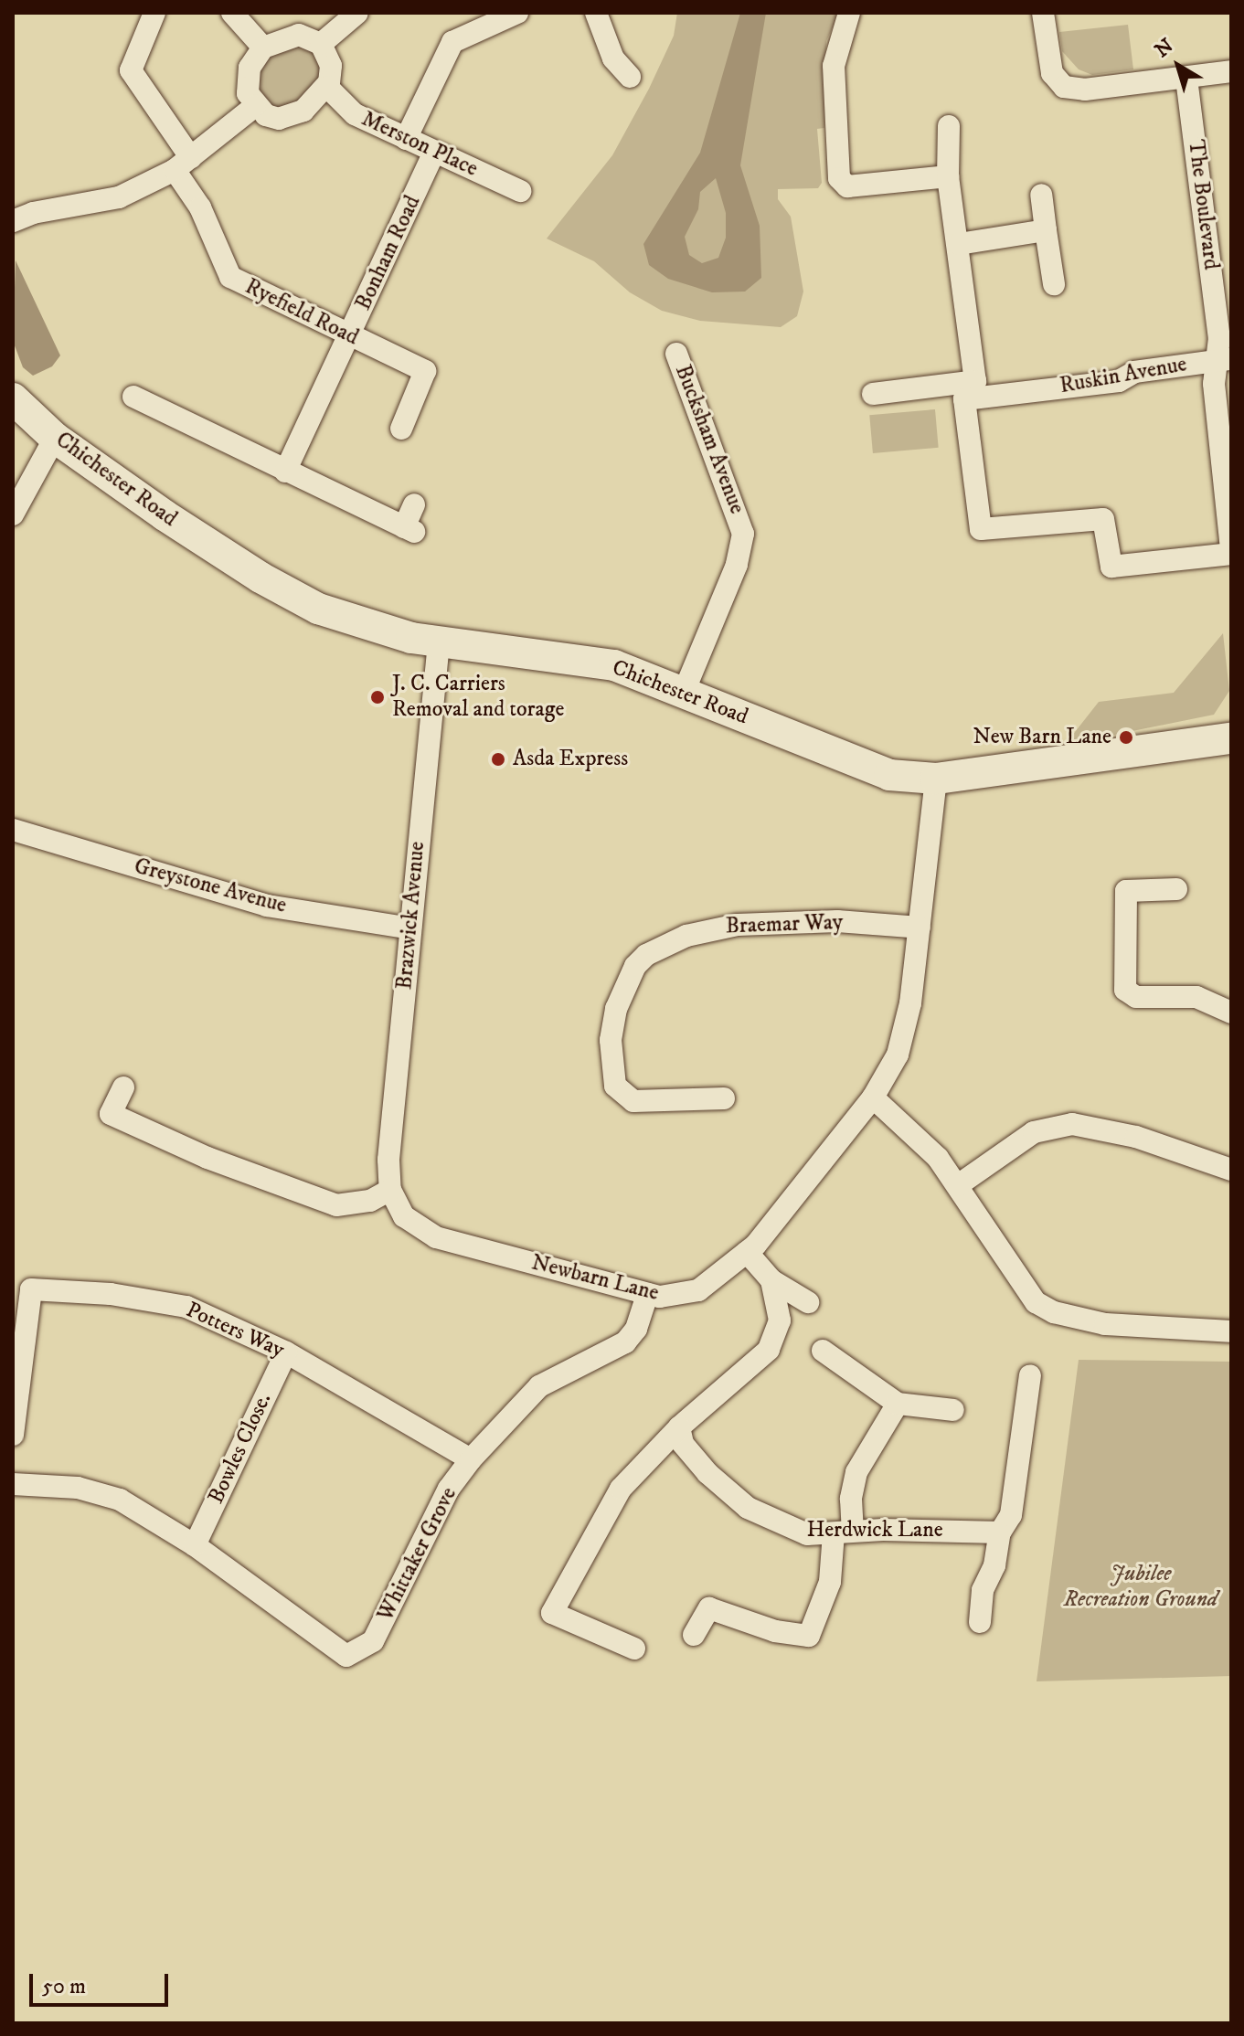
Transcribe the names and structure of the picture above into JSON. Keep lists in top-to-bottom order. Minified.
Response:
{"streets":{"main road":["Chichester Road"],"street":["Merston Place","The Boulevard","Bonham Road","Ryefield Road","Ruskin Avenue","Bucksham Avenue","Greystone Avenue","Brazwick Avenue","Braemar Way","Newbarn Lane","Potters Way","Bowles Close.","Herdwick Lane","Whittaker Grove"]},"crossings":[["Merston Place","Bonham Road"],["The Boulevard","Ruskin Avenue"],["Bonham Road","Ryefield Road"],["Bucksham Avenue","Chichester Road"],["Chichester Road","Brazwick Avenue"],["Chichester Road","Newbarn Lane"],["Greystone Avenue","Brazwick Avenue"],["Brazwick Avenue","Newbarn Lane"],["Braemar Way","Newbarn Lane"],["Newbarn Lane","Whittaker Grove"],["Potters Way","Bowles Close."],["Potters Way","Whittaker Grove"],["Bowles Close.","Whittaker Grove"]],"parks":["Jubilee Recreation Ground"],"places":["J. C. Carriers Removal and torage","New Barn Lane","Asda Express"],"scale_bar":"50 m","north":"top left"}
